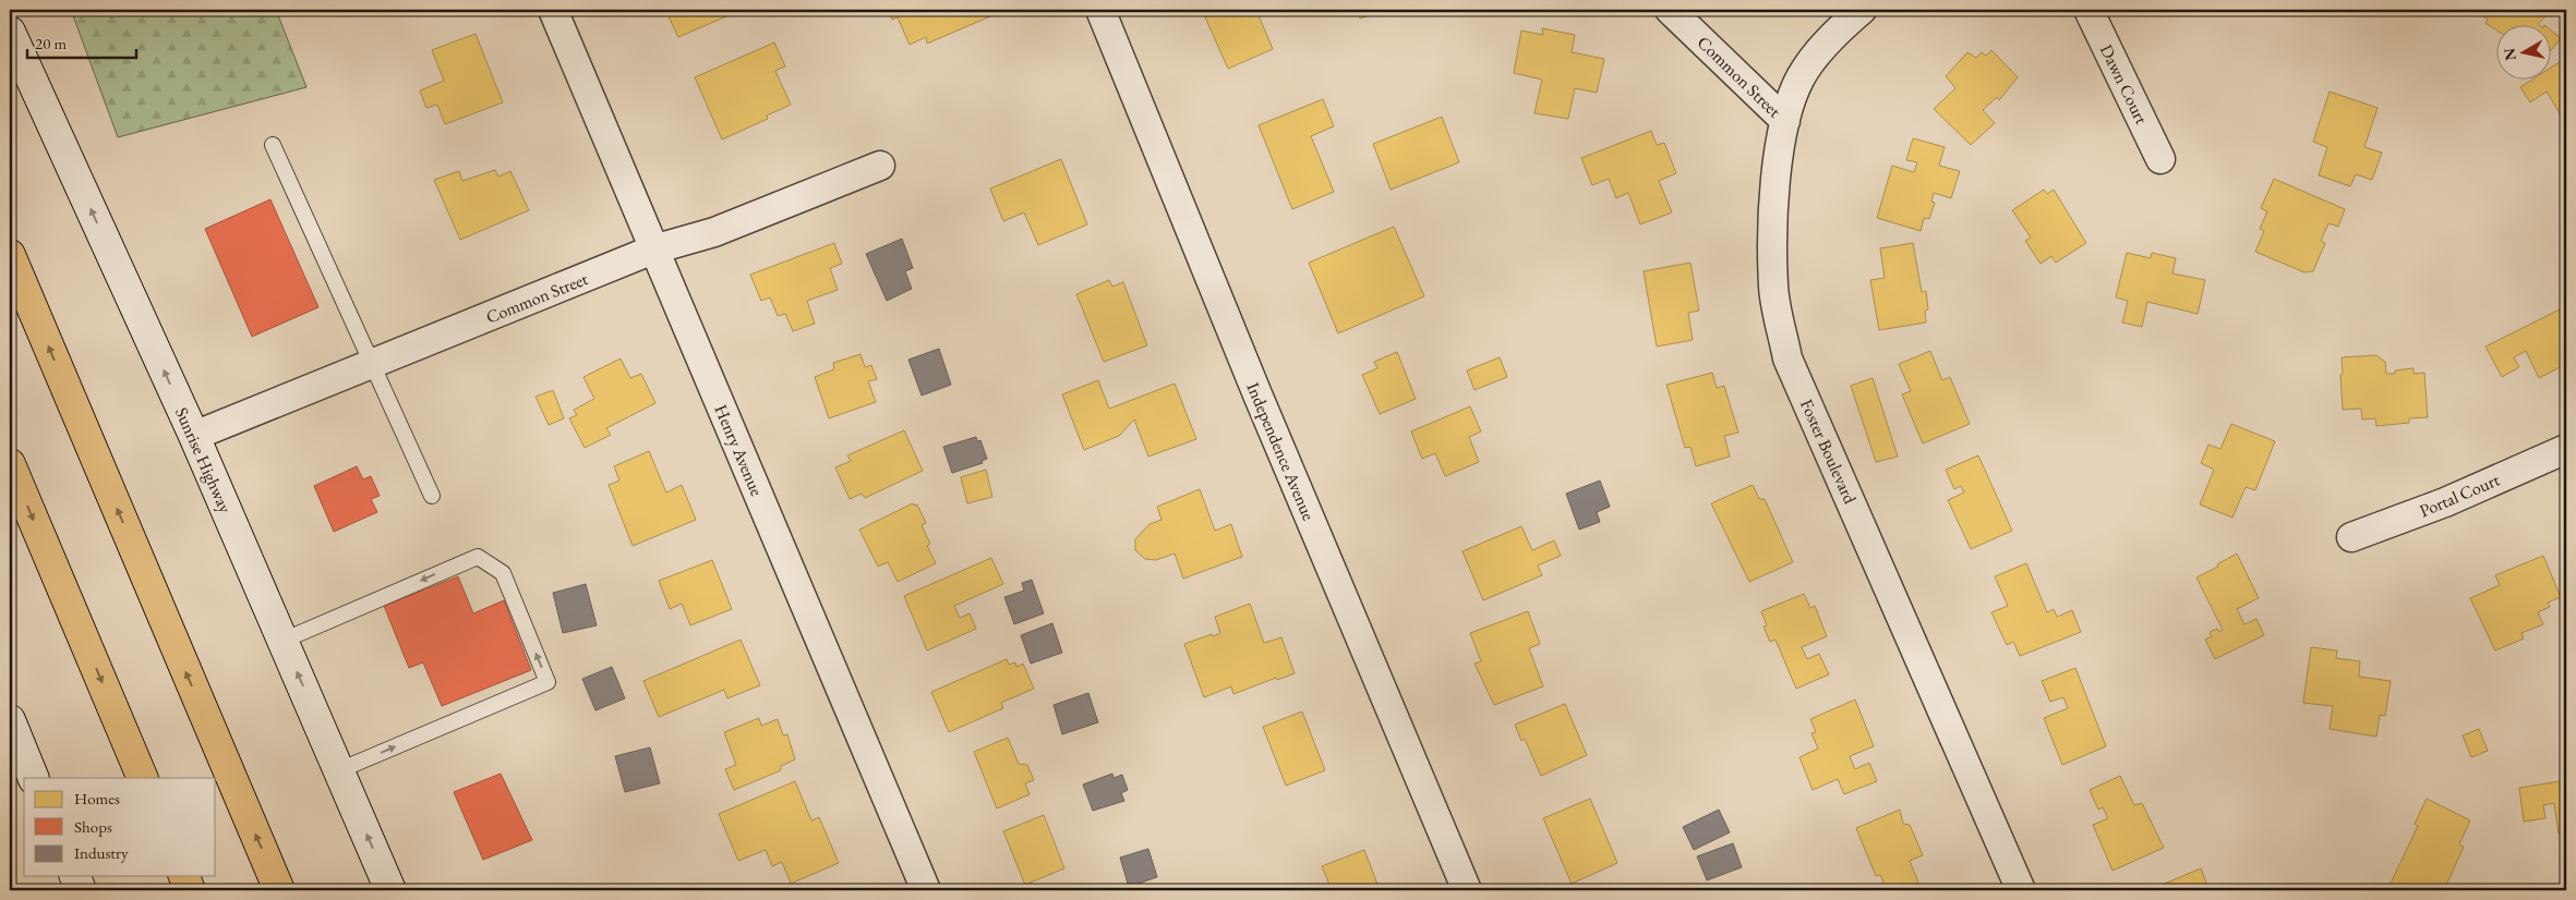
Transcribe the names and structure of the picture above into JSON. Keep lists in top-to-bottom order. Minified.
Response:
{"streets":{"main road":["Sunrise Highway"],"street":["Common Street","Dawn Court","Henry Avenue","Independence Avenue","Foster Boulevard","Portal Court"]},"crossings":[["Common Street","Henry Avenue"],["Common Street","Foster Boulevard"],["Common Street","Sunrise Highway"]],"one_way":["Sunrise Highway"],"legend":["Homes","Shops","Industry"],"scale_bar":"20 m","north":"left"}
